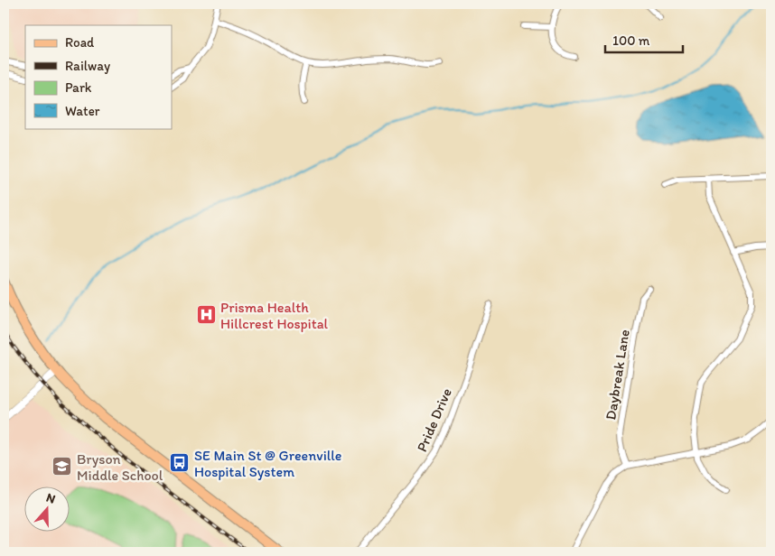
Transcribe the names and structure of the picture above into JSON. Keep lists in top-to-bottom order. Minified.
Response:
{"streets":{"street":["Daybreak Lane","Pride Drive"]},"places":{"hospital":["Prisma Health Hillcrest Hospital"],"bus stop":["SE Main St @ Greenville Hospital System"],"school or university":["Bryson Middle School"]},"legend":["Road","Railway","Park","Water"],"scale_bar":"100 m","north":"top"}
